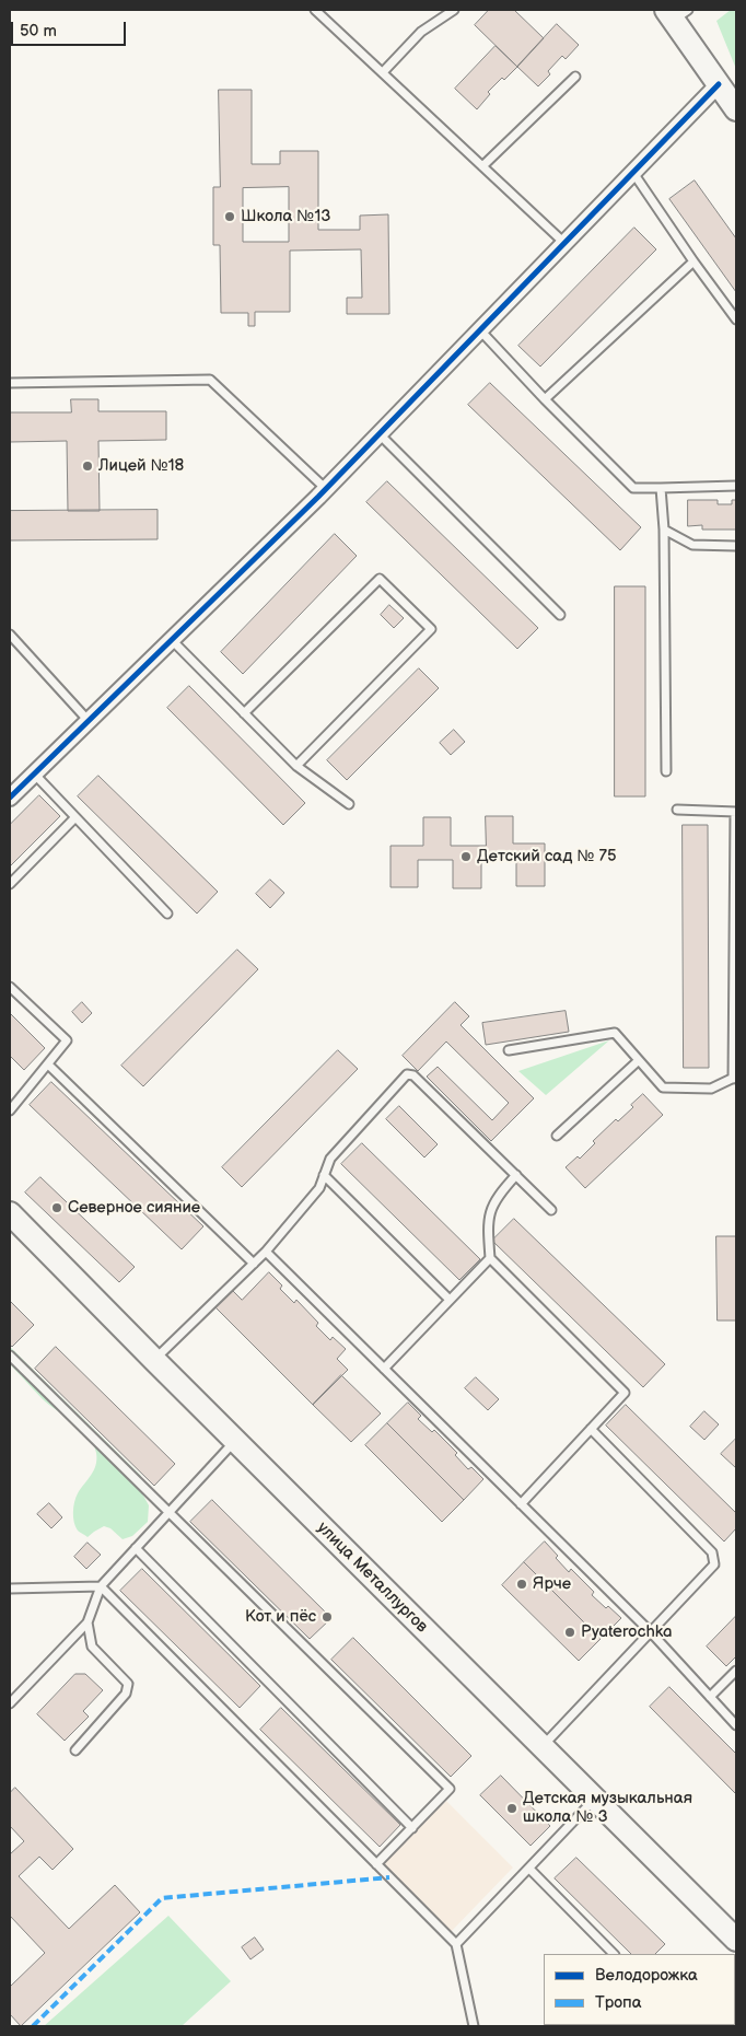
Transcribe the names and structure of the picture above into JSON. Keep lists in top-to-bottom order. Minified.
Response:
{"streets":{"main road":["улица Металлургов"]},"places":["Школа №13","Лицей №18","Детский сад № 75","Северное сияние","Ярче","Кот и пёс","Pyaterochka","Детская музыкальная школа № 3"],"legend":["Велодорожка","Тропа"],"scale_bar":"50 m"}
